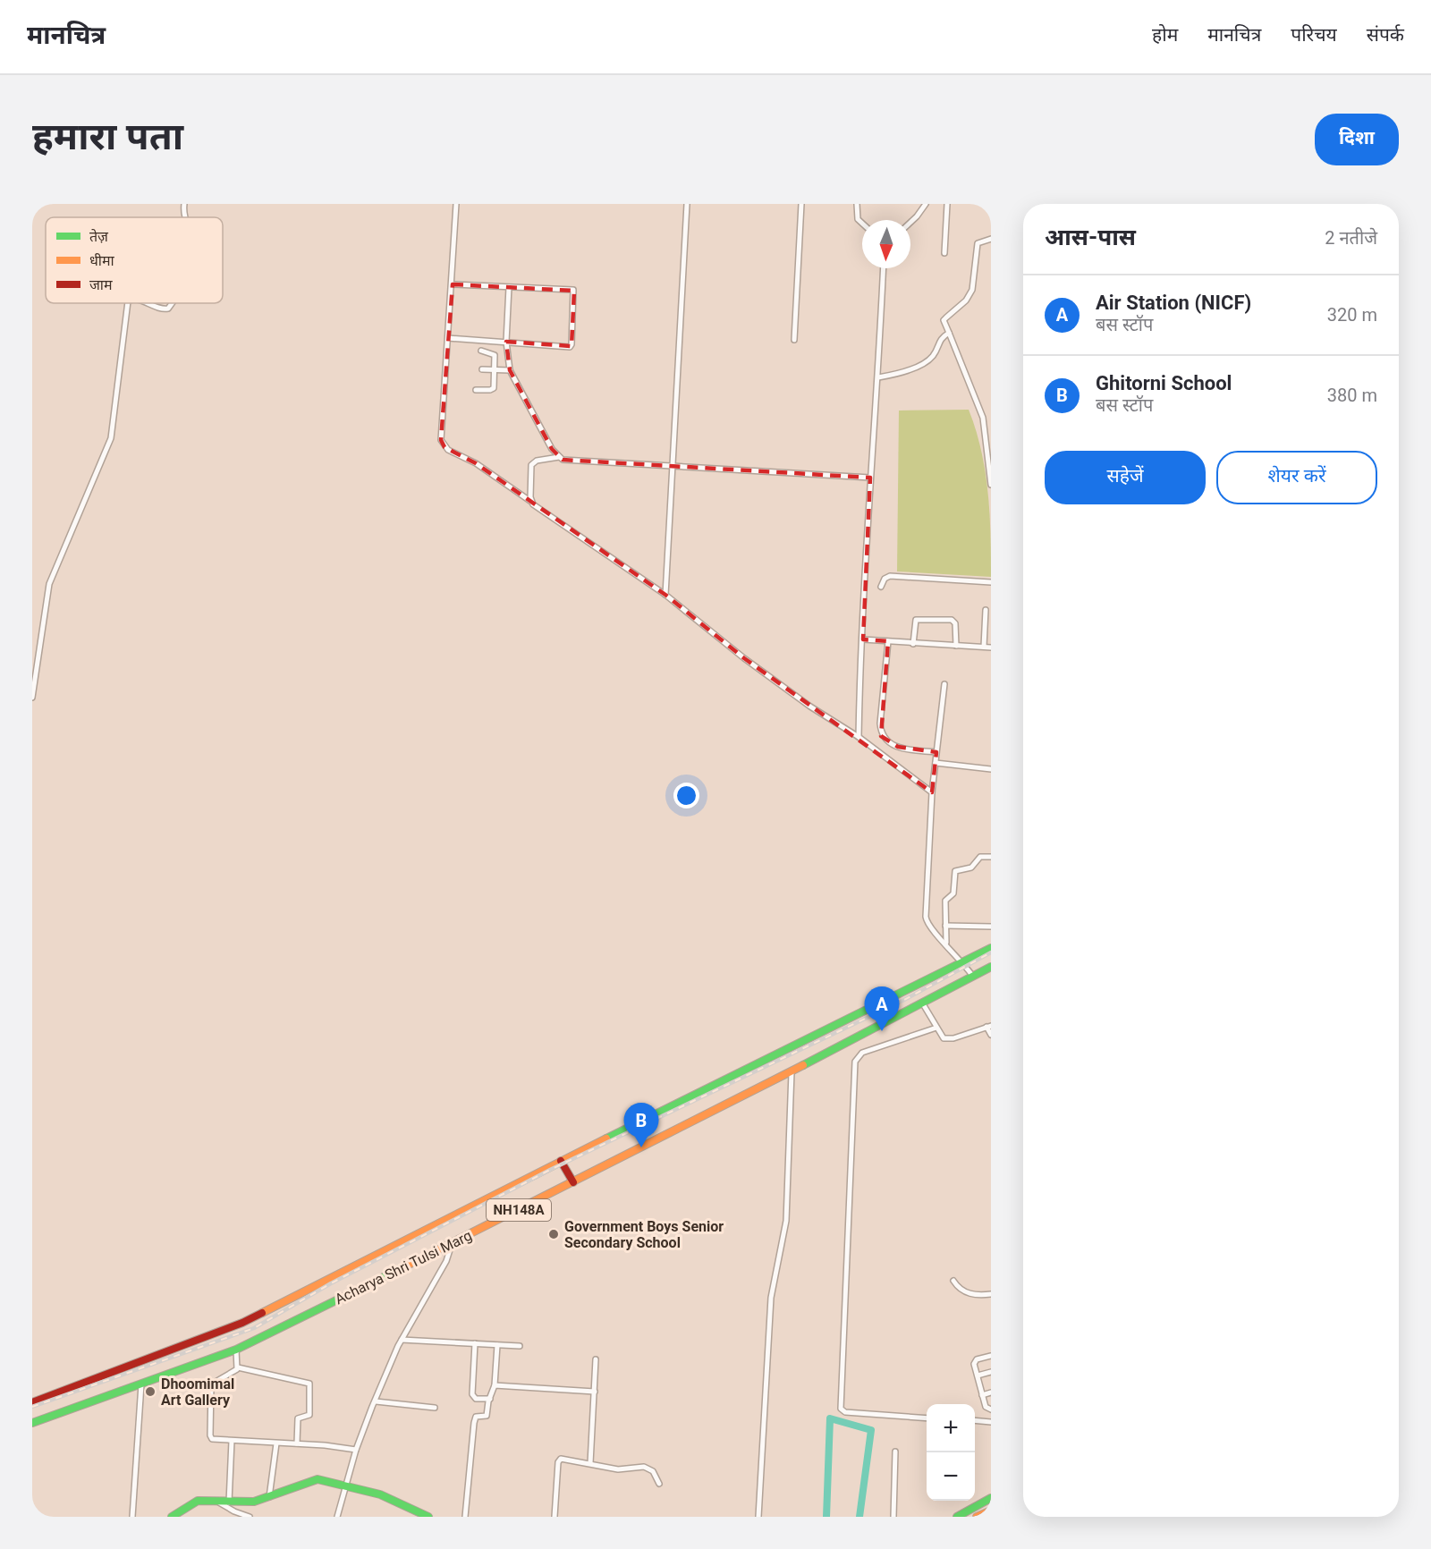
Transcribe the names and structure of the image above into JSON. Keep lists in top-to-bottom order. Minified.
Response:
{"streets":{"main road":["NH148A","Acharya Shri Tulsi Marg"]},"places":["Government Boys Senior Secondary School","Dhoomimal Art Gallery"],"legend":["तेज़","धीमा","जाम"],"north":"bottom","page":{"header":"मानचित्र","nav":["होम","मानचित्र","परिचय","संपर्क"],"buttons":["दिशा",["सहेजें","शेयर करें"]],"title":"हमारा पता","heading":["आस-पास","2 नतीजे"],"list":[{"mark":"A","name":"Air Station (NICF)","note":"बस स्टॉप","value":"320 m"},{"mark":"B","name":"Ghitorni School","note":"बस स्टॉप","value":"380 m"}],"pins":["A","B"],"map_buttons":["+","−"]}}
